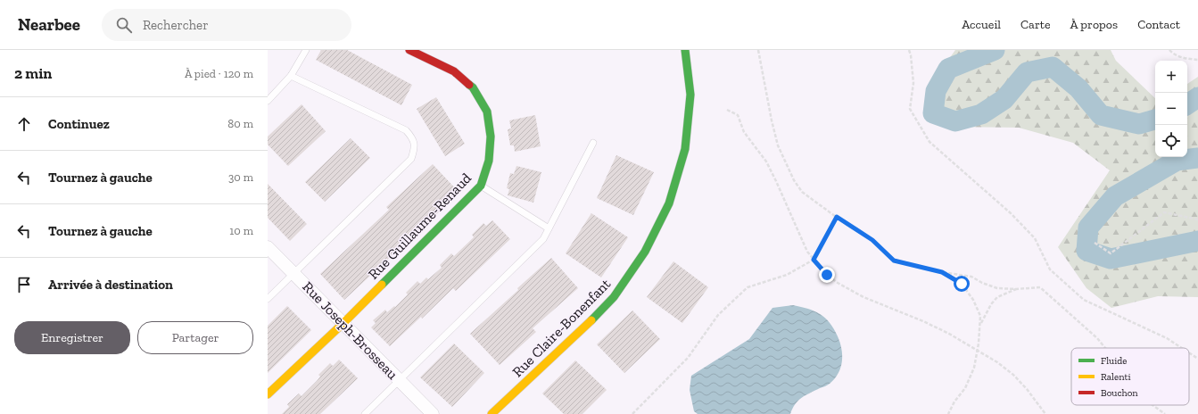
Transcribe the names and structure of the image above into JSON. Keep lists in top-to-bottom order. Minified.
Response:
{"streets":{"street":["Rue Guillaume-Renaud","Rue Claire-Bonenfant","Rue Joseph-Brosseau"]},"crossings":[["Rue Guillaume-Renaud","Rue Joseph-Brosseau"]],"legend":["Fluide","Ralenti","Bouchon"],"page":{"header":"Nearbee","search":"Rechercher","nav":["Accueil","Carte","À propos","Contact"],"heading":["2 min","À pied · 120 m"],"map_buttons":["+","−"],"list":[["Continuez","80 m"],["Tournez à gauche","30 m"],["Tournez à gauche","10 m"],"Arrivée à destination"],"buttons":["Enregistrer","Partager"]}}
